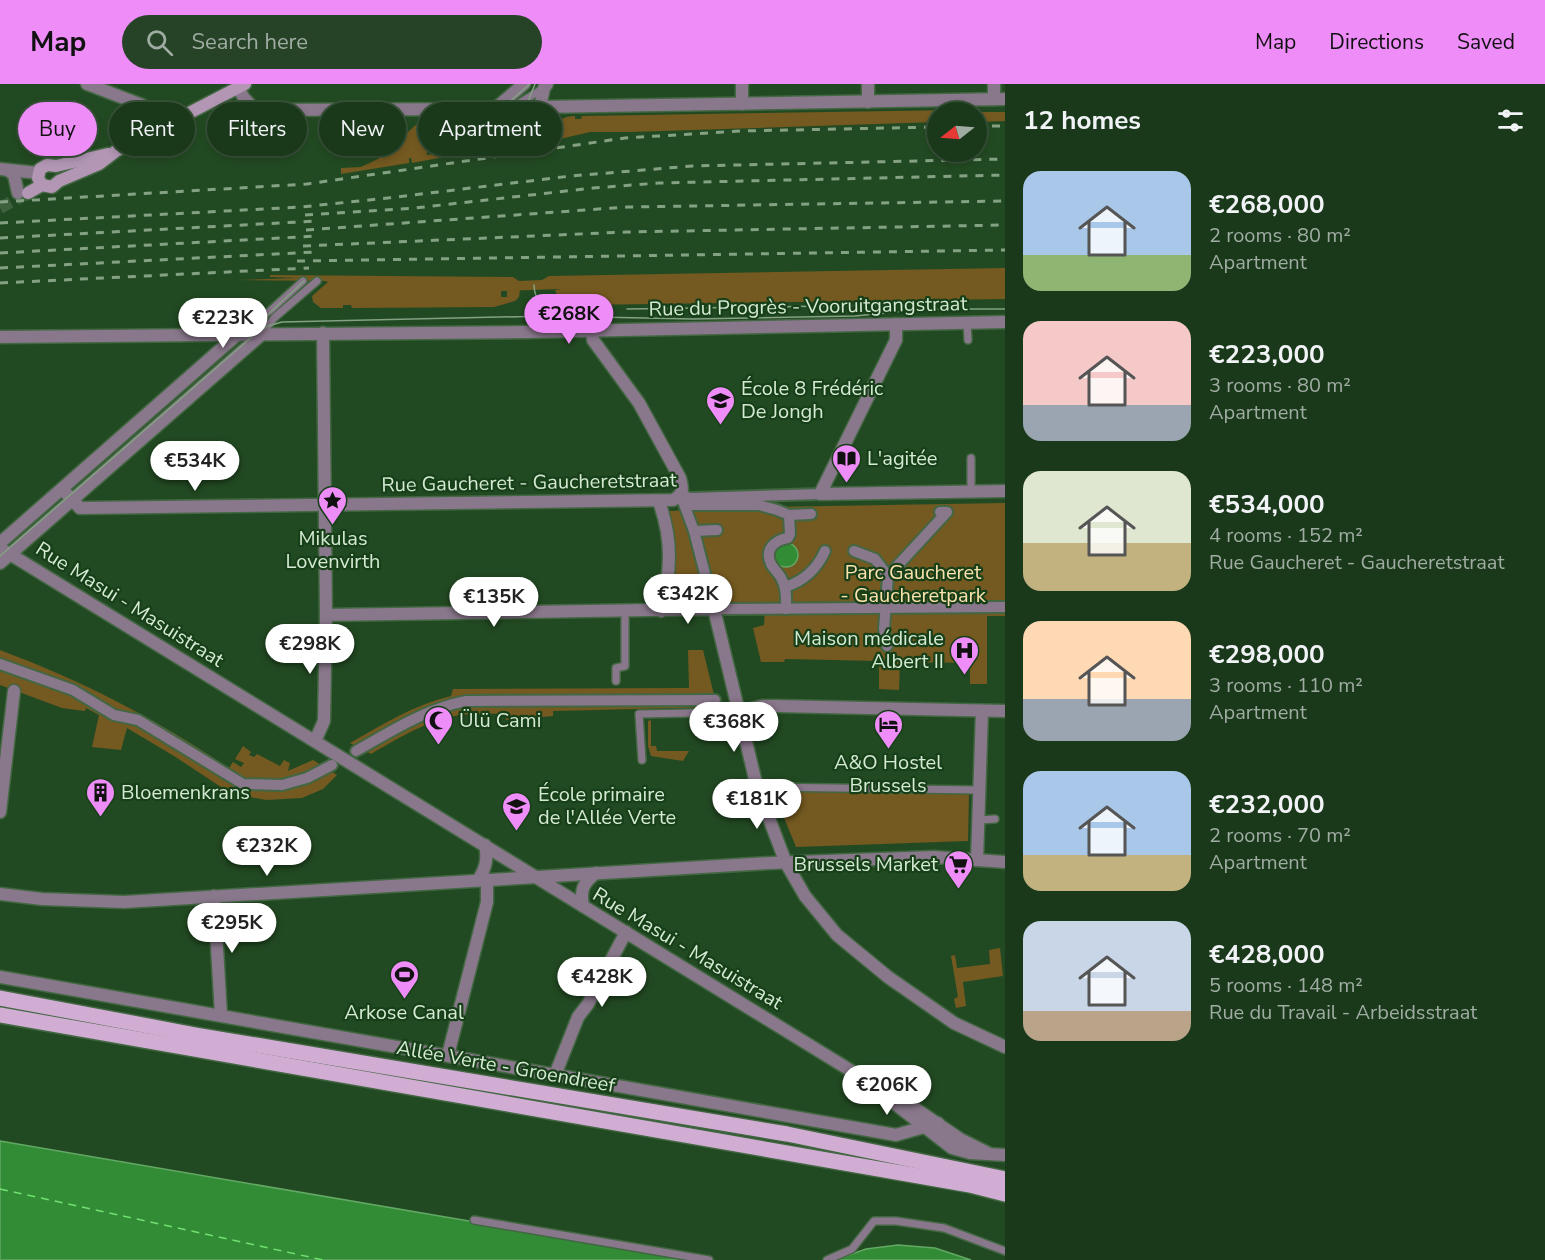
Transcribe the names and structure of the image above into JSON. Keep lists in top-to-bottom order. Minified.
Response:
{"streets":{"main road":["Allée Verte - Groendreef"],"street":["Rue du Progrès - Vooruitgangstraat","Rue Gaucheret - Gaucheretstraat","Rue Masui - Masuistraat"]},"crossings":[["Rue Masui - Masuistraat","Allée Verte - Groendreef"]],"parks":["Parc Gaucheret - Gaucheretpark"],"places":{"school or university":["École 8 Frédéric De Jongh","École primaire de l'Allée Verte"],"library":["L'agitée"],"place":["Mikulas Lovenvirth"],"hospital":["Maison médicale Albert II"],"mosque":["Ülü Cami"],"hotel":["A&O Hostel Brussels"],"building":["Bloemenkrans"],"supermarket":["Brussels Market"],"sports":["Arkose Canal"]},"north":"left","page":{"header":"Map","search":"Search here","nav":["Map","Directions","Saved"],"heading":"12 homes","chip":["Buy","Rent","Filters","New","Apartment"],"list":[{"name":"€268,000","note":"2 rooms · 80 m² · Apartment"},{"name":"€223,000","note":"3 rooms · 80 m² · Apartment"},{"name":"€534,000","note":"4 rooms · 152 m² · Rue Gaucheret - Gaucheretstraat"},{"name":"€298,000","note":"3 rooms · 110 m² · Apartment"},{"name":"€232,000","note":"2 rooms · 70 m² · Apartment"},{"name":"€428,000","note":"5 rooms · 148 m² · Rue du Travail - Arbeidsstraat"}],"price":["€268K","€223K","€534K","€342K","€135K","€298K","€368K","€181K","€232K","€295K","€428K","€206K"]}}
